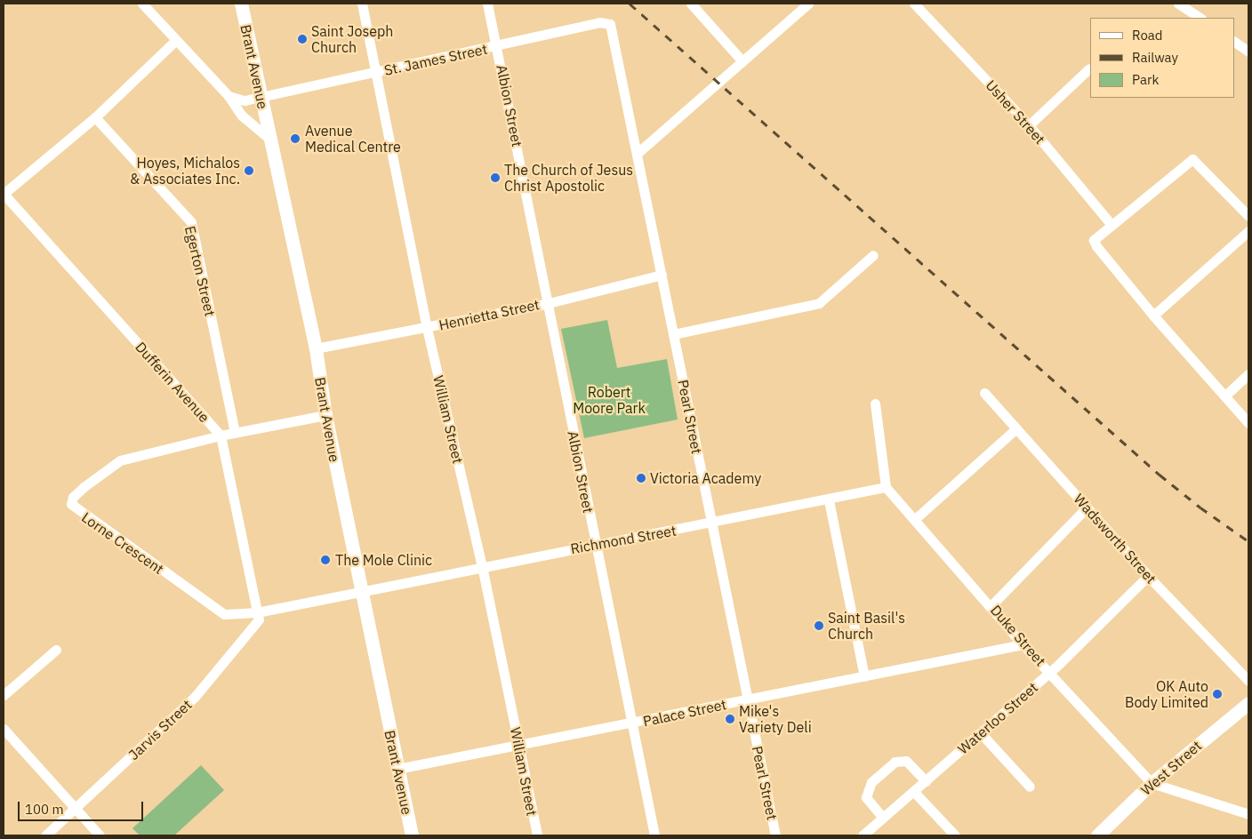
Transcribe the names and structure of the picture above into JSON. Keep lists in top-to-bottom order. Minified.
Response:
{"streets":{"main road":["Brant Avenue","West Street"],"street":["St. James Street","Albion Street","Usher Street","Egerton Street","Henrietta Street","Dufferin Avenue","Pearl Street","William Street","Wadsworth Street","Richmond Street","Lorne Crescent","Duke Street","Palace Street","Waterloo Street","Jarvis Street"]},"crossings":[["St. James Street","Brant Avenue"],["St. James Street","Albion Street"],["St. James Street","Pearl Street"],["St. James Street","William Street"],["Brant Avenue","Henrietta Street"],["Brant Avenue","Richmond Street"],["Brant Avenue","Lorne Crescent"],["Brant Avenue","Palace Street"],["Albion Street","Henrietta Street"],["Albion Street","Richmond Street"],["Albion Street","Palace Street"],["Egerton Street","Lorne Crescent"],["Henrietta Street","Pearl Street"],["Henrietta Street","William Street"],["Dufferin Avenue","Lorne Crescent"],["Dufferin Avenue","Jarvis Street"],["Pearl Street","Richmond Street"],["Pearl Street","Palace Street"],["William Street","Richmond Street"],["William Street","Palace Street"],["Wadsworth Street","Waterloo Street"],["Richmond Street","Lorne Crescent"],["Richmond Street","Duke Street"],["Lorne Crescent","Jarvis Street"],["Duke Street","Palace Street"],["Duke Street","Waterloo Street"],["Duke Street","West Street"]],"parks":["Robert Moore Park"],"places":["Saint Joseph Church","Avenue Medical Centre","Hoyes, Michalos & Associates Inc.","The Church of Jesus Christ Apostolic","Victoria Academy","The Mole Clinic","Saint Basil's Church","OK Auto Body Limited","Mike's Variety Deli"],"legend":["Road","Railway","Park"],"scale_bar":"100 m"}
